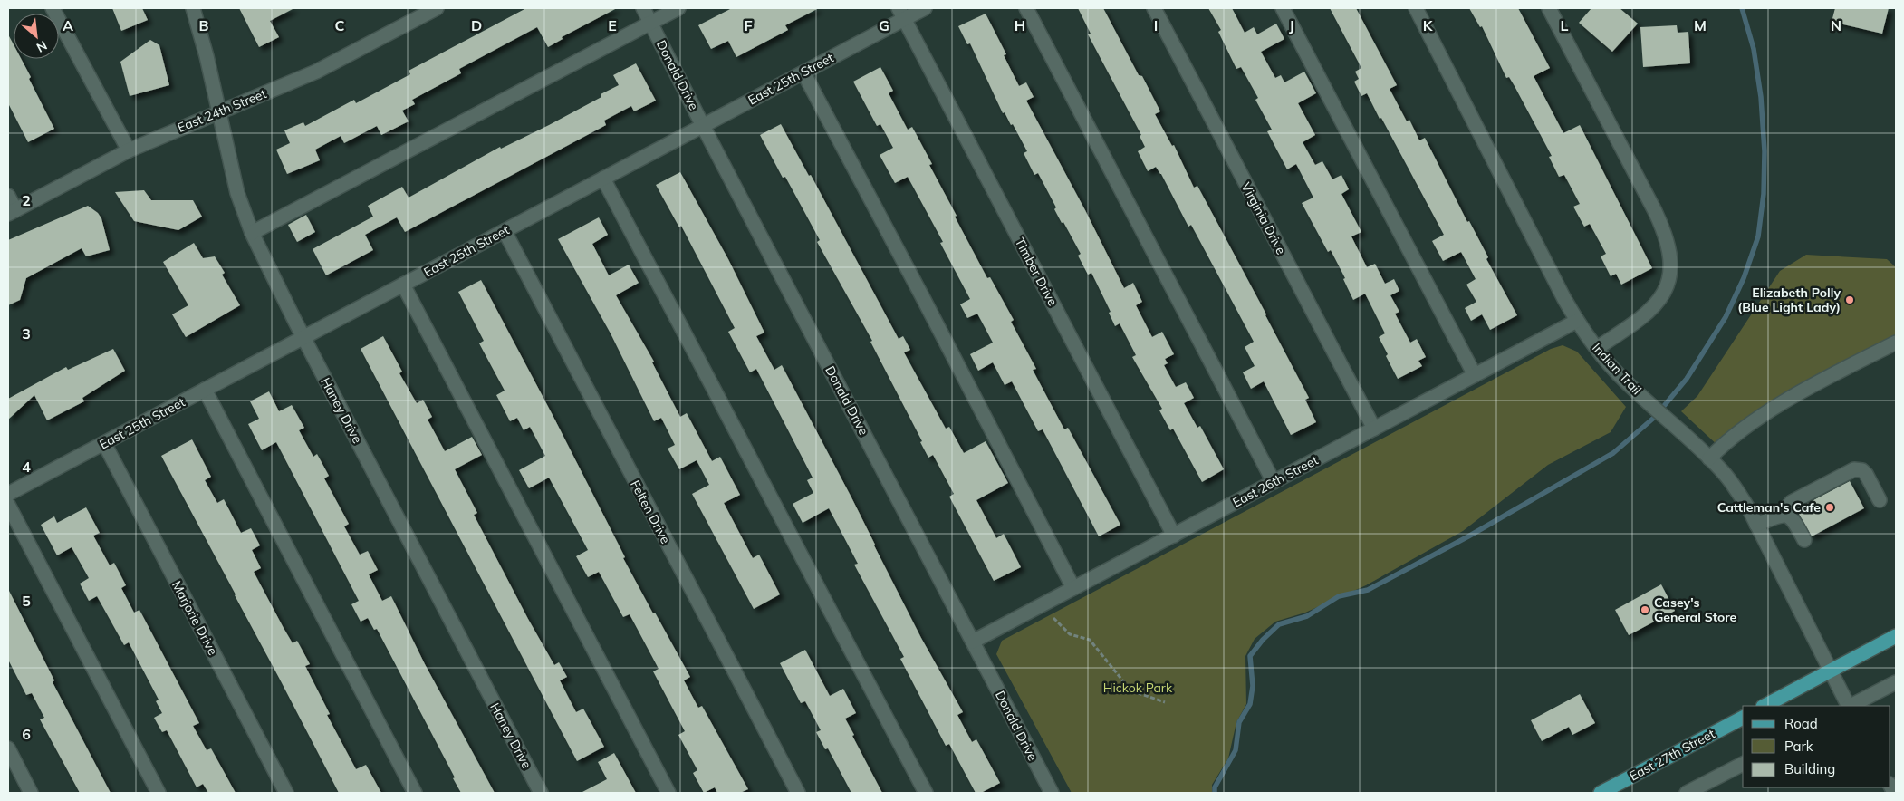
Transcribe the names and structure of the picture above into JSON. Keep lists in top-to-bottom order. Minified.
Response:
{"streets":{"main road":["East 27th Street"],"street":["Donald Drive","East 25th Street","East 24th Street","Virginia Drive","Timber Drive","Indian Trail","Haney Drive","East 26th Street","Felten Drive","Marjorie Drive"]},"crossings":[["Donald Drive","East 25th Street"],["Donald Drive","East 26th Street"],["East 25th Street","Timber Drive"],["East 25th Street","Haney Drive"],["East 25th Street","Felten Drive"],["East 25th Street","Marjorie Drive"],["East 24th Street","Haney Drive"],["Virginia Drive","East 26th Street"],["Timber Drive","East 26th Street"],["Indian Trail","East 26th Street"]],"parks":["Hickok Park"],"places":["Elizabeth Polly (Blue Light Lady)","Cattleman's Cafe","Casey's General Store"],"legend":["Road","Park","Building"],"north":"bottom right","grid":{"columns":["A","B","C","D","E","F","G","H","I","J","K","L","M","N"],"rows":["2","3","4","5","6"]}}
